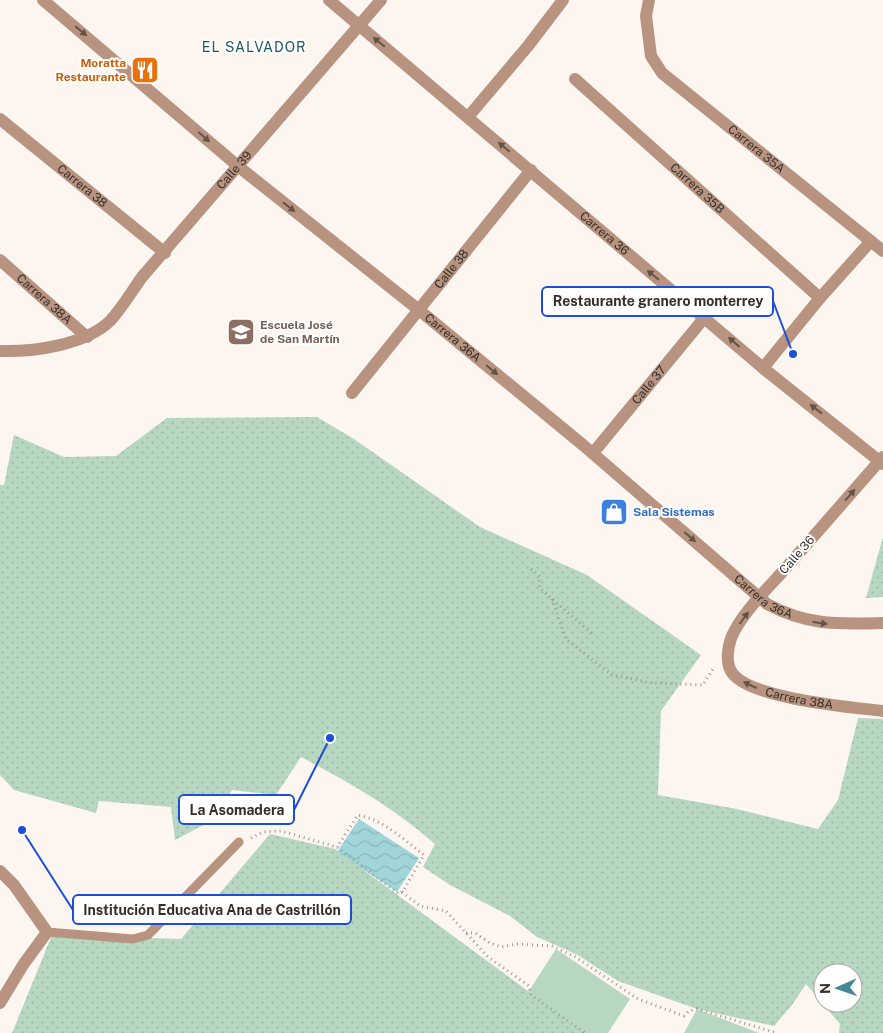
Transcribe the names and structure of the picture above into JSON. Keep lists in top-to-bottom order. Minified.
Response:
{"streets":{"street":["Carrera 35A","Calle 39","Carrera 38","Carrera 35B","Carrera 36","Calle 38","Carrera 38A","Carrera 36A","Calle 37","Calle 36"]},"crossings":[["Calle 39","Carrera 38"],["Calle 39","Carrera 36"],["Calle 39","Carrera 38A"],["Calle 39","Carrera 36A"],["Carrera 36","Calle 38"],["Carrera 36","Calle 37"],["Carrera 36","Calle 36"],["Calle 38","Carrera 36A"],["Carrera 38A","Calle 36"],["Carrera 36A","Calle 37"],["Carrera 36A","Calle 36"]],"one_way":["Carrera 36","Carrera 38A","Carrera 36A","Calle 36"],"districts":["EL SALVADOR"],"places":{"restaurant":["Moratta Restaurante"],"school or university":["Escuela José de San Martín"],"other":["Restaurante granero monterrey","La Asomadera","Institución Educativa Ana de Castrillón"],"shop":["Sala Sistemas"]},"north":"left"}
